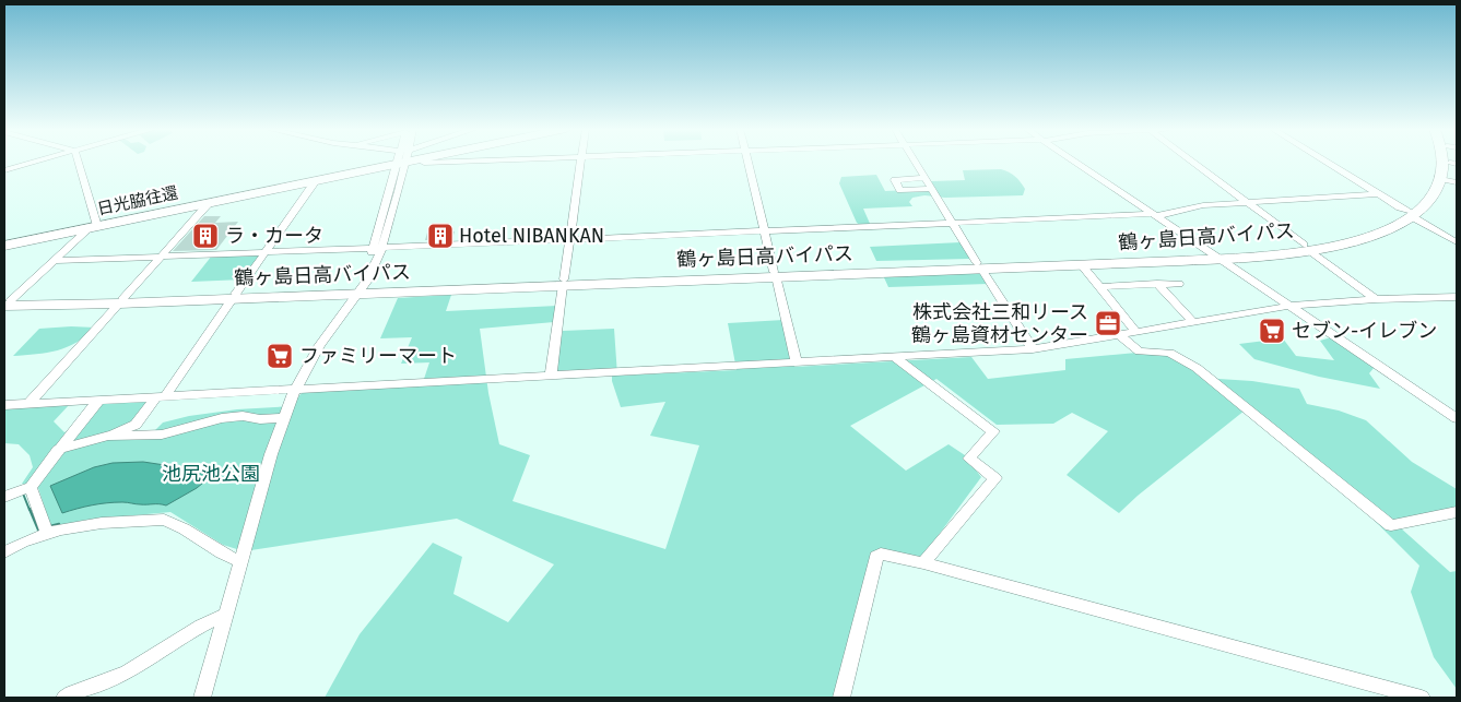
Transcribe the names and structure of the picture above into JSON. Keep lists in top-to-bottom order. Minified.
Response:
{"streets":{"highway":["日光脇往還","鶴ヶ島日高バイパス"]},"parks":["池尻池公園"],"places":{"building":["ラ・カータ","Hotel NIBANKAN"],"office":["株式会社三和リース 鶴ヶ島資材センター"],"supermarket":["セブン-イレブン","ファミリーマート"]}}
